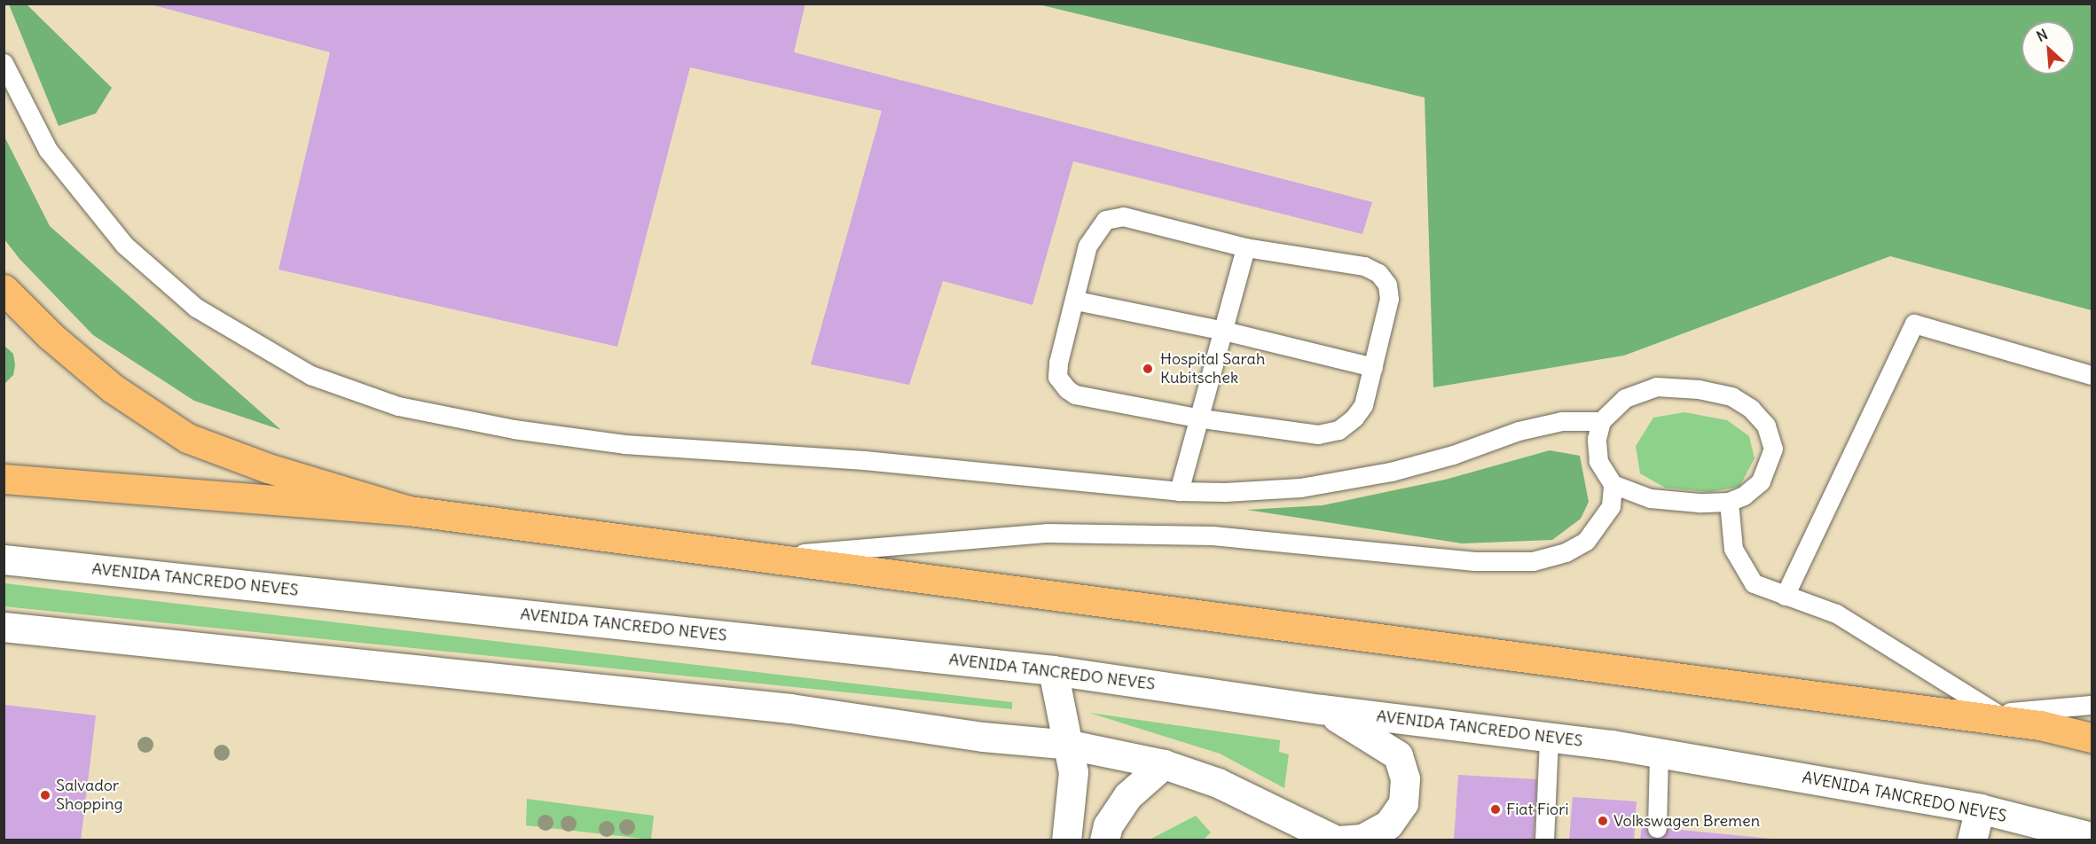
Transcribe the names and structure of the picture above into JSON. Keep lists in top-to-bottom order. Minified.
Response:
{"streets":{"street":["AVENIDA TANCREDO NEVES"]},"places":["Hospital Sarah Kubitschek","Salvador Shopping","Fiat Fiori","Volkswagen Bremen"],"north":"top left"}
